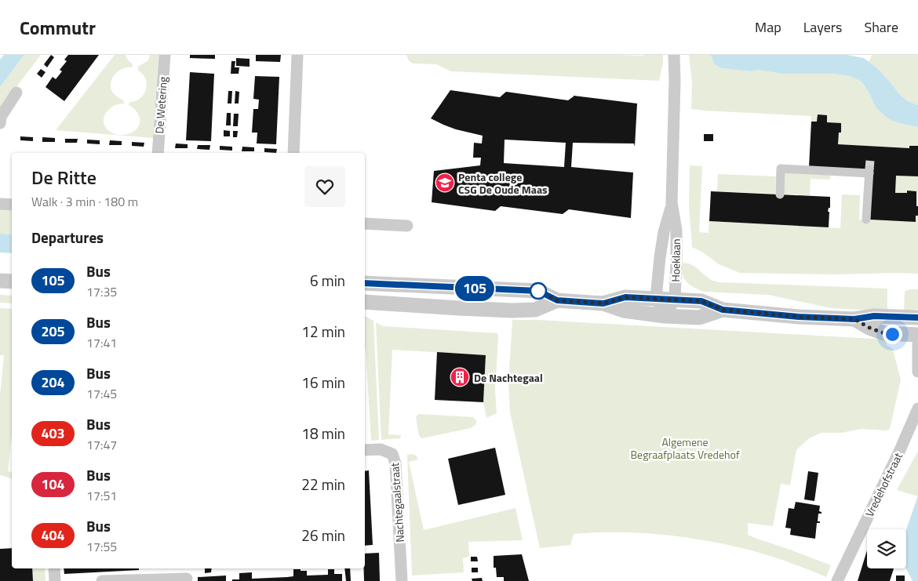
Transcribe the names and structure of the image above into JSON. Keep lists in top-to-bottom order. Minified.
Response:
{"streets":{"street":["De Wetering","Hoeklaan","Vredehofstraat","Nachtegaalstraat"]},"parks":["Algemene Begraafplaats Vredehof"],"places":{"school or university":["Penta college CSG De Oude Maas"],"building":["De Nachtegaal"]},"lines":["bus line 105"],"page":{"header":"Commutr","nav":["Map","Layers","Share"],"on_map":"105","heading":[["De Ritte","Walk · 3 min · 180 m"],"Departures"],"list":[{"mark":"105","name":"Bus","note":"17:35","value":"6 min"},{"mark":"205","name":"Bus","note":"17:41","value":"12 min"},{"mark":"204","name":"Bus","note":"17:45","value":"16 min"},{"mark":"403","name":"Bus","note":"17:47","value":"18 min"},{"mark":"104","name":"Bus","note":"17:51","value":"22 min"},{"mark":"404","name":"Bus","note":"17:55","value":"26 min"}]}}
